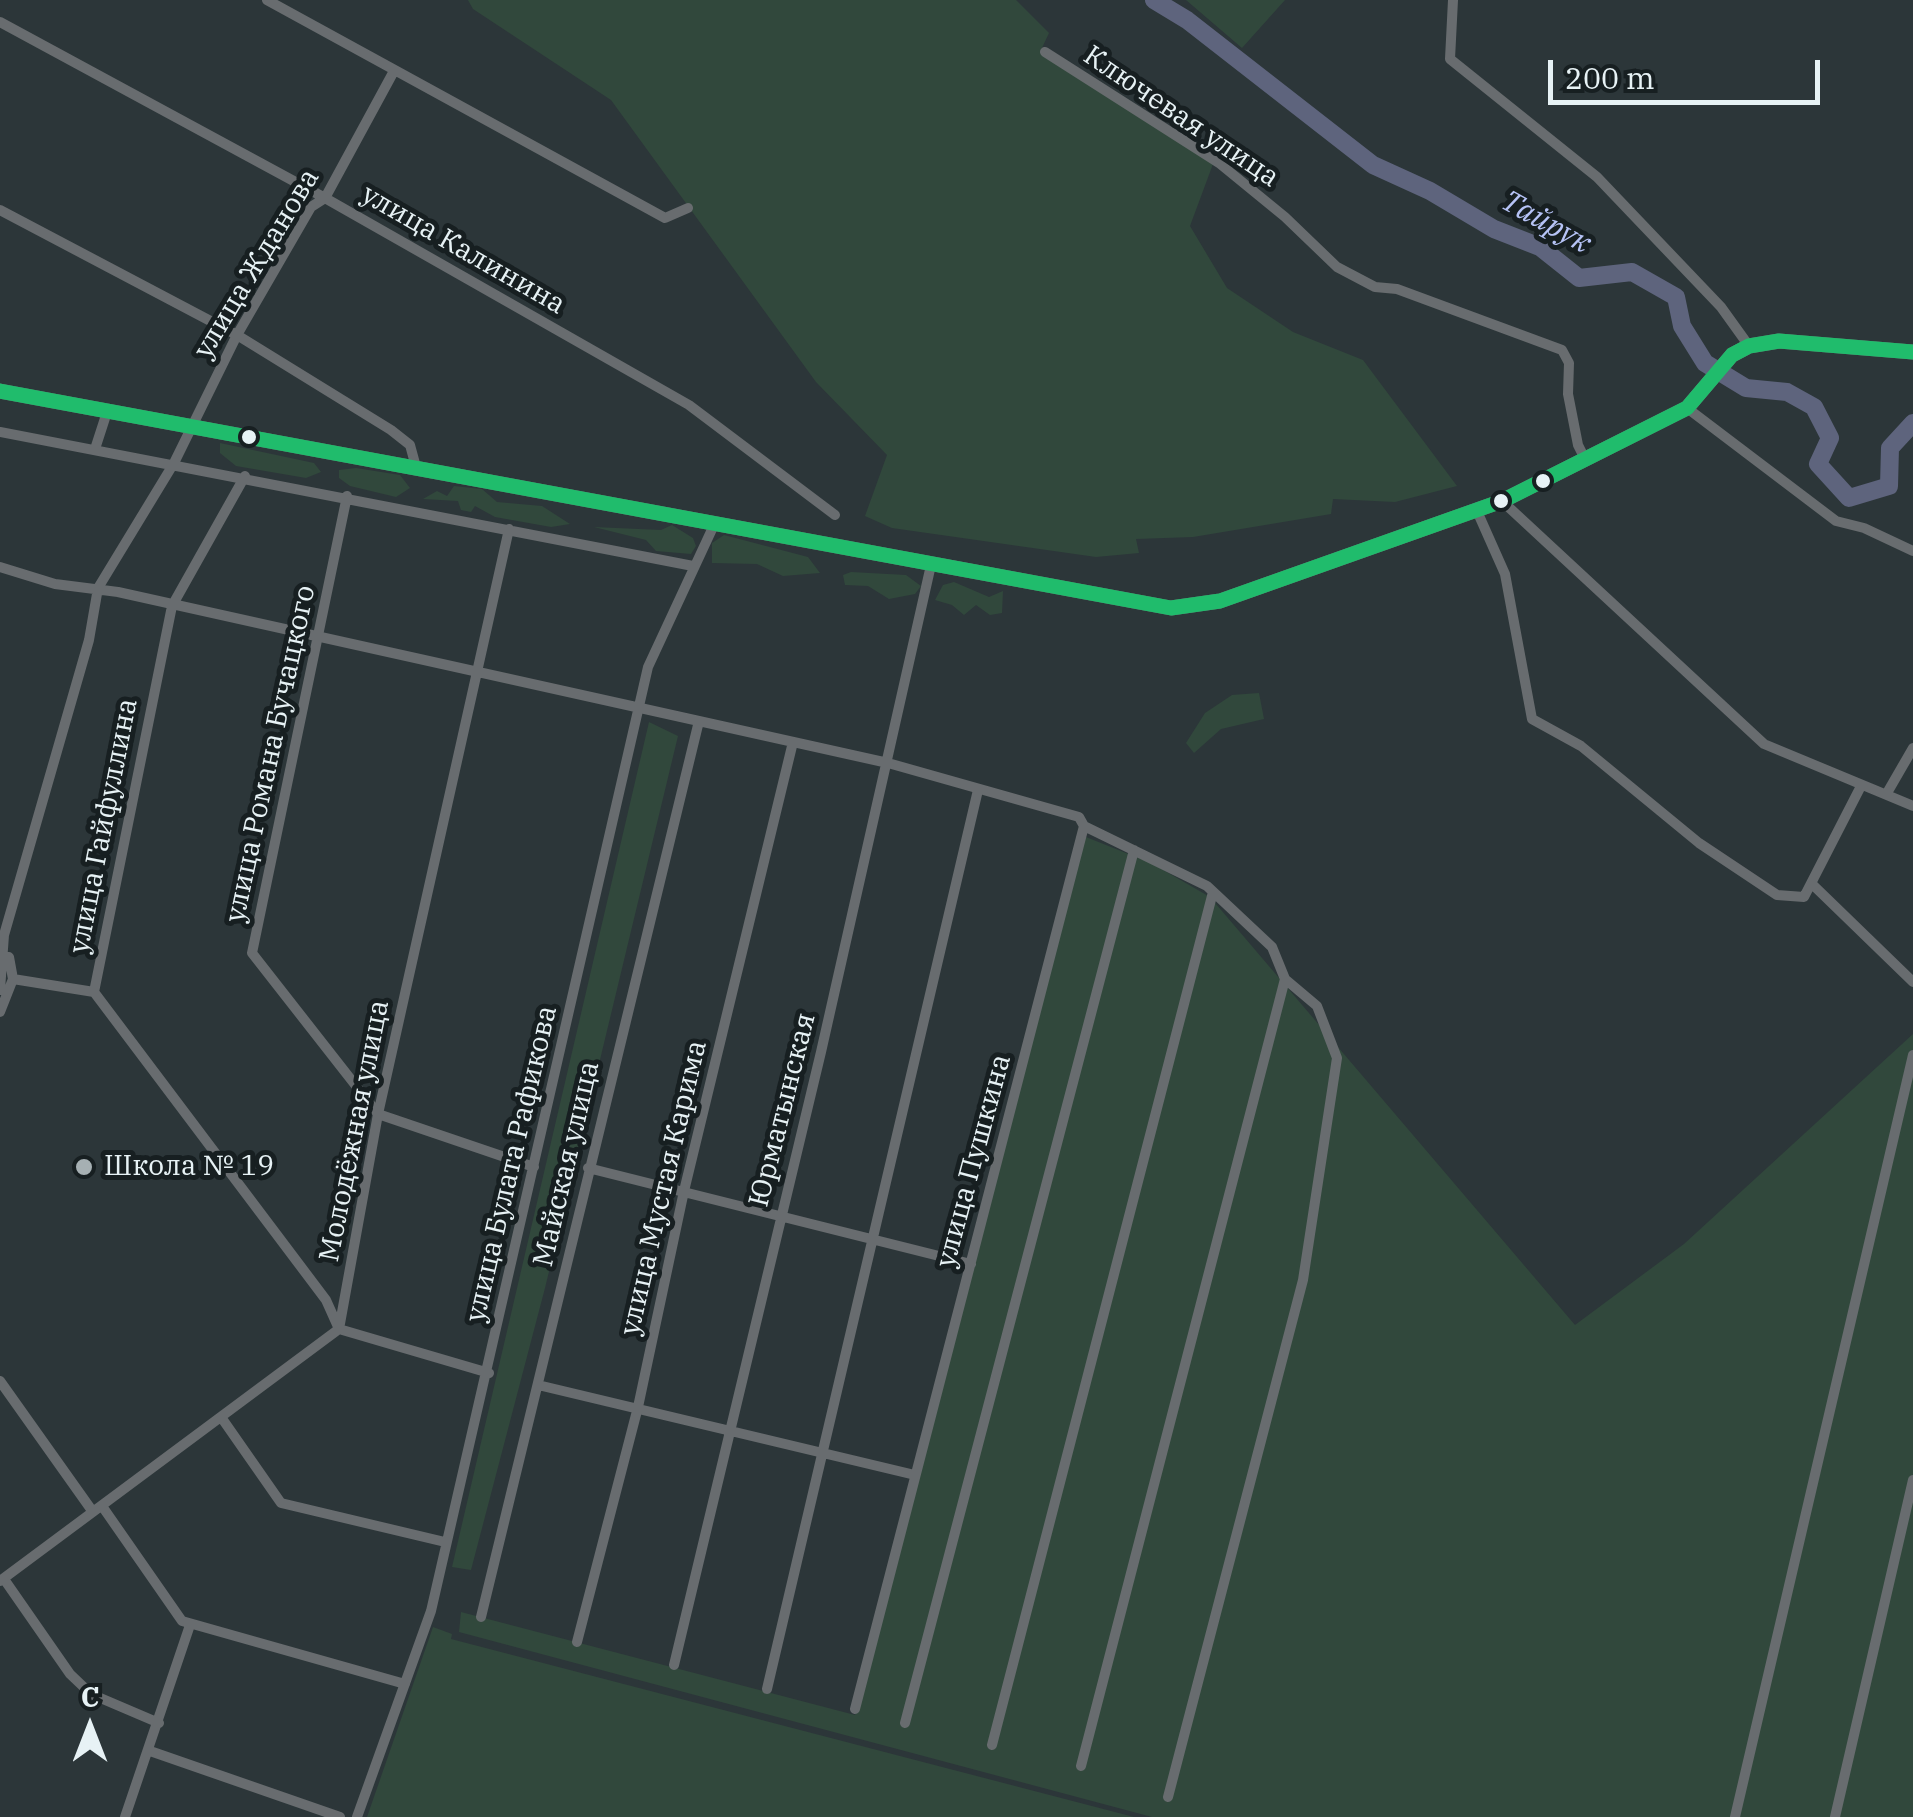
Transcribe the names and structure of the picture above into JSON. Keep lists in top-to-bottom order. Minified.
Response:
{"streets":{"street":["Ключевая улица","улица Калинина","улица Жданова","улица Романа Бучацкого","улица Гайфуллина","Юрматынская","Молодёжная улица","улица Пушкина","улица Булата Рафикова","Майская улица","улица Мустая Карима"]},"crossings":[["улица Калинина","улица Жданова"],["улица Романа Бучацкого","Молодёжная улица"],["улица Гайфуллина","Молодёжная улица"]],"water":["Тайрук"],"places":["Школа № 19"],"scale_bar":"200 m","north":"top"}
